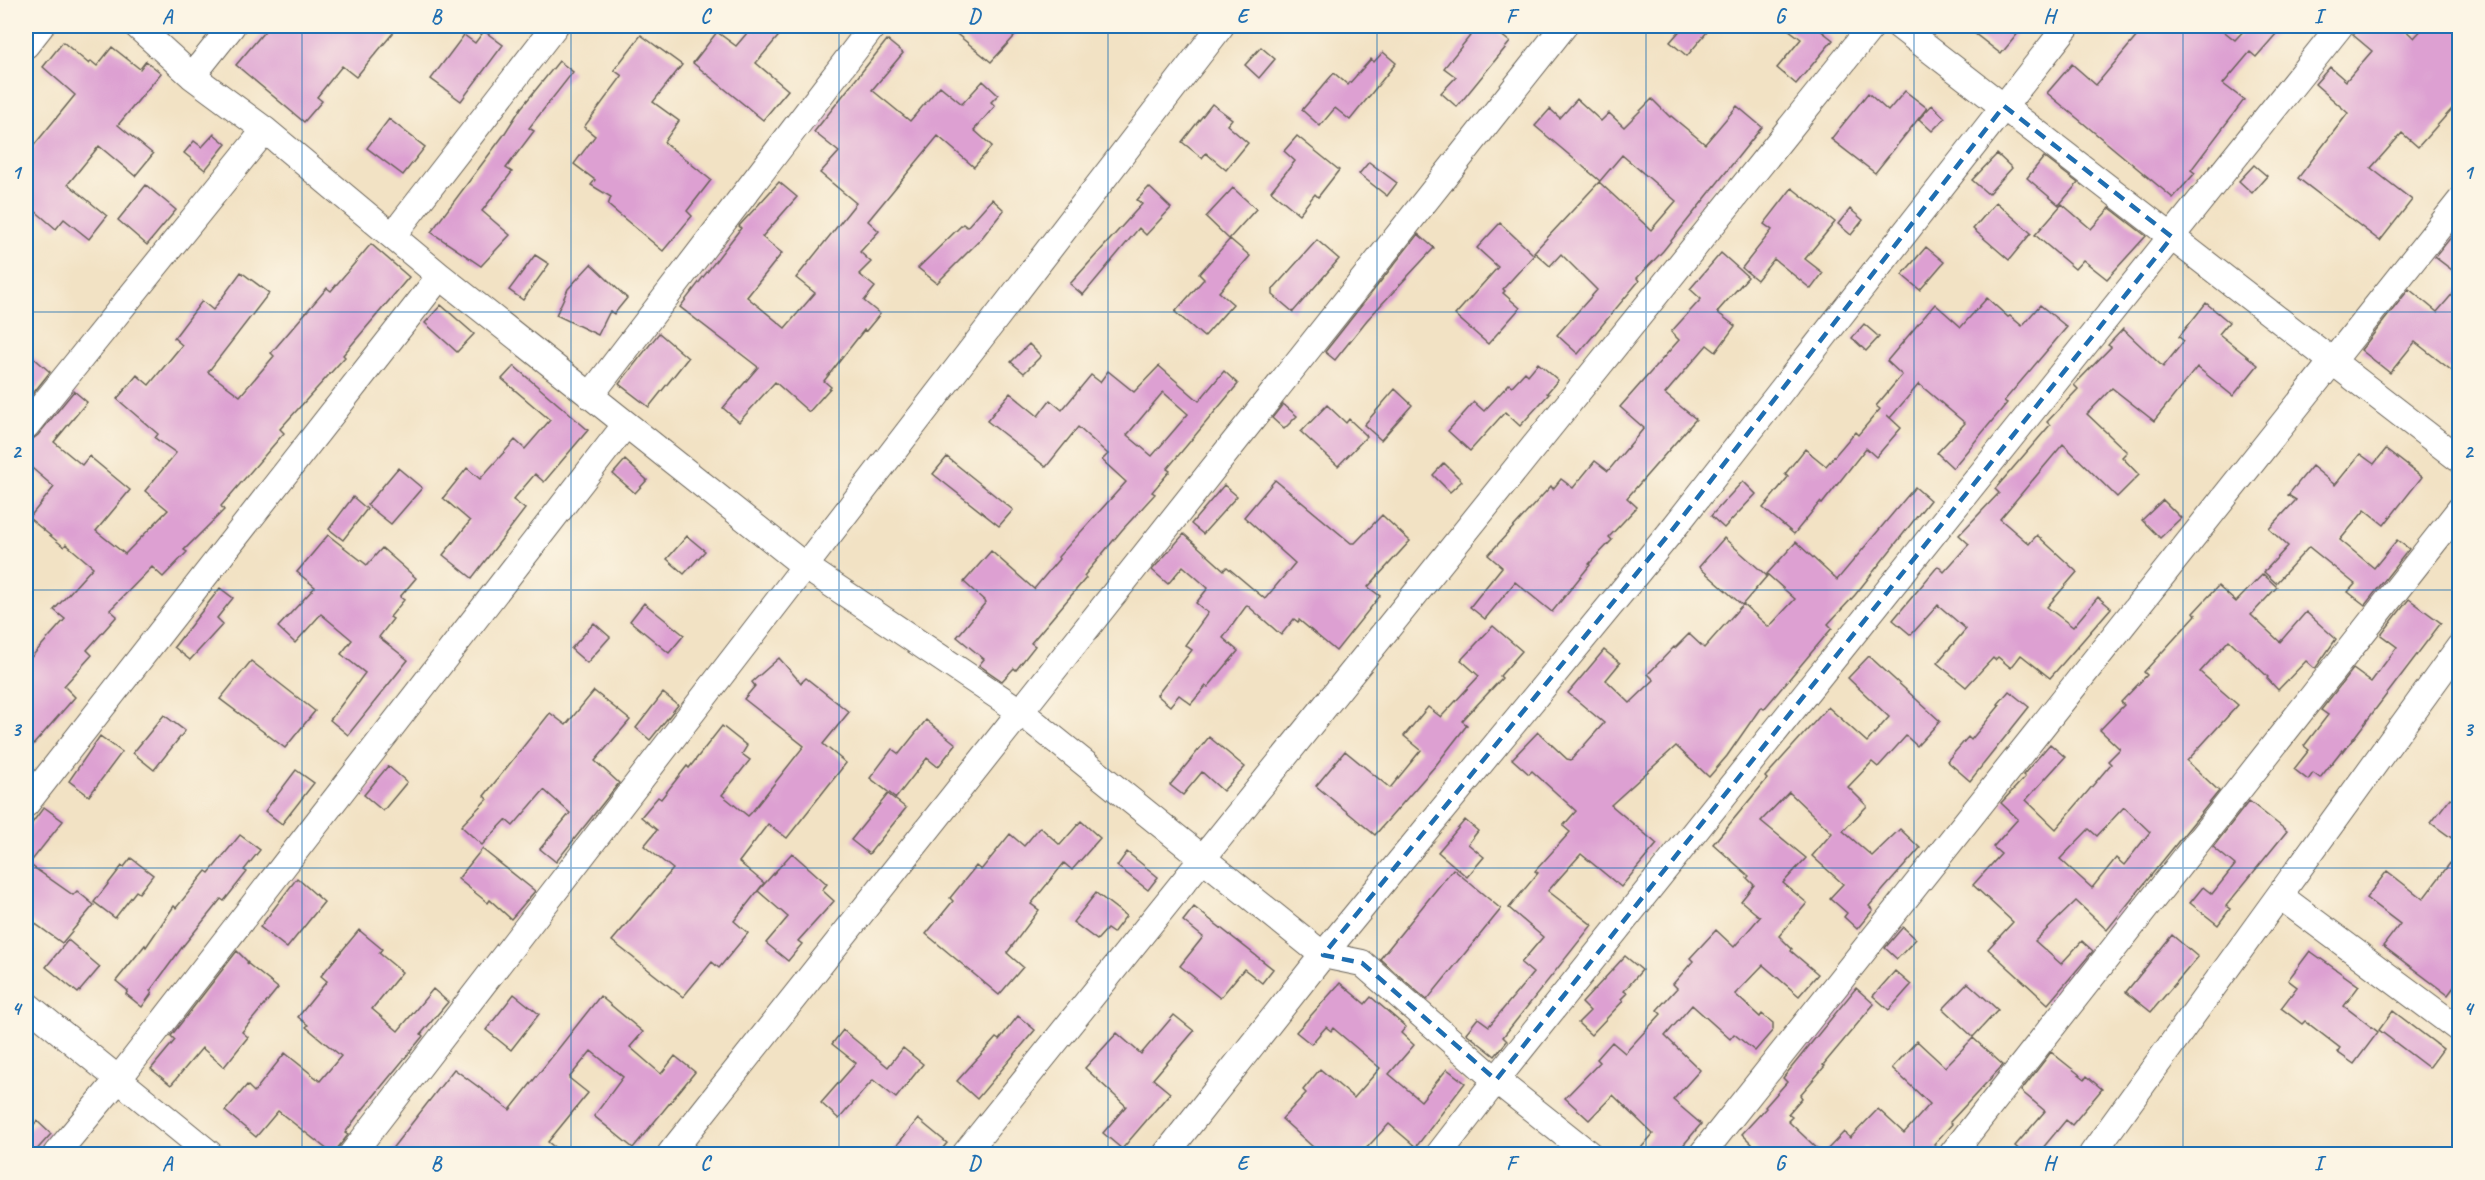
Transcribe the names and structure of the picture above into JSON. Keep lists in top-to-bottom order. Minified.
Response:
{"grid":{"columns":["A","B","C","D","E","F","G","H","I"],"rows":["1","2","3","4"]}}
